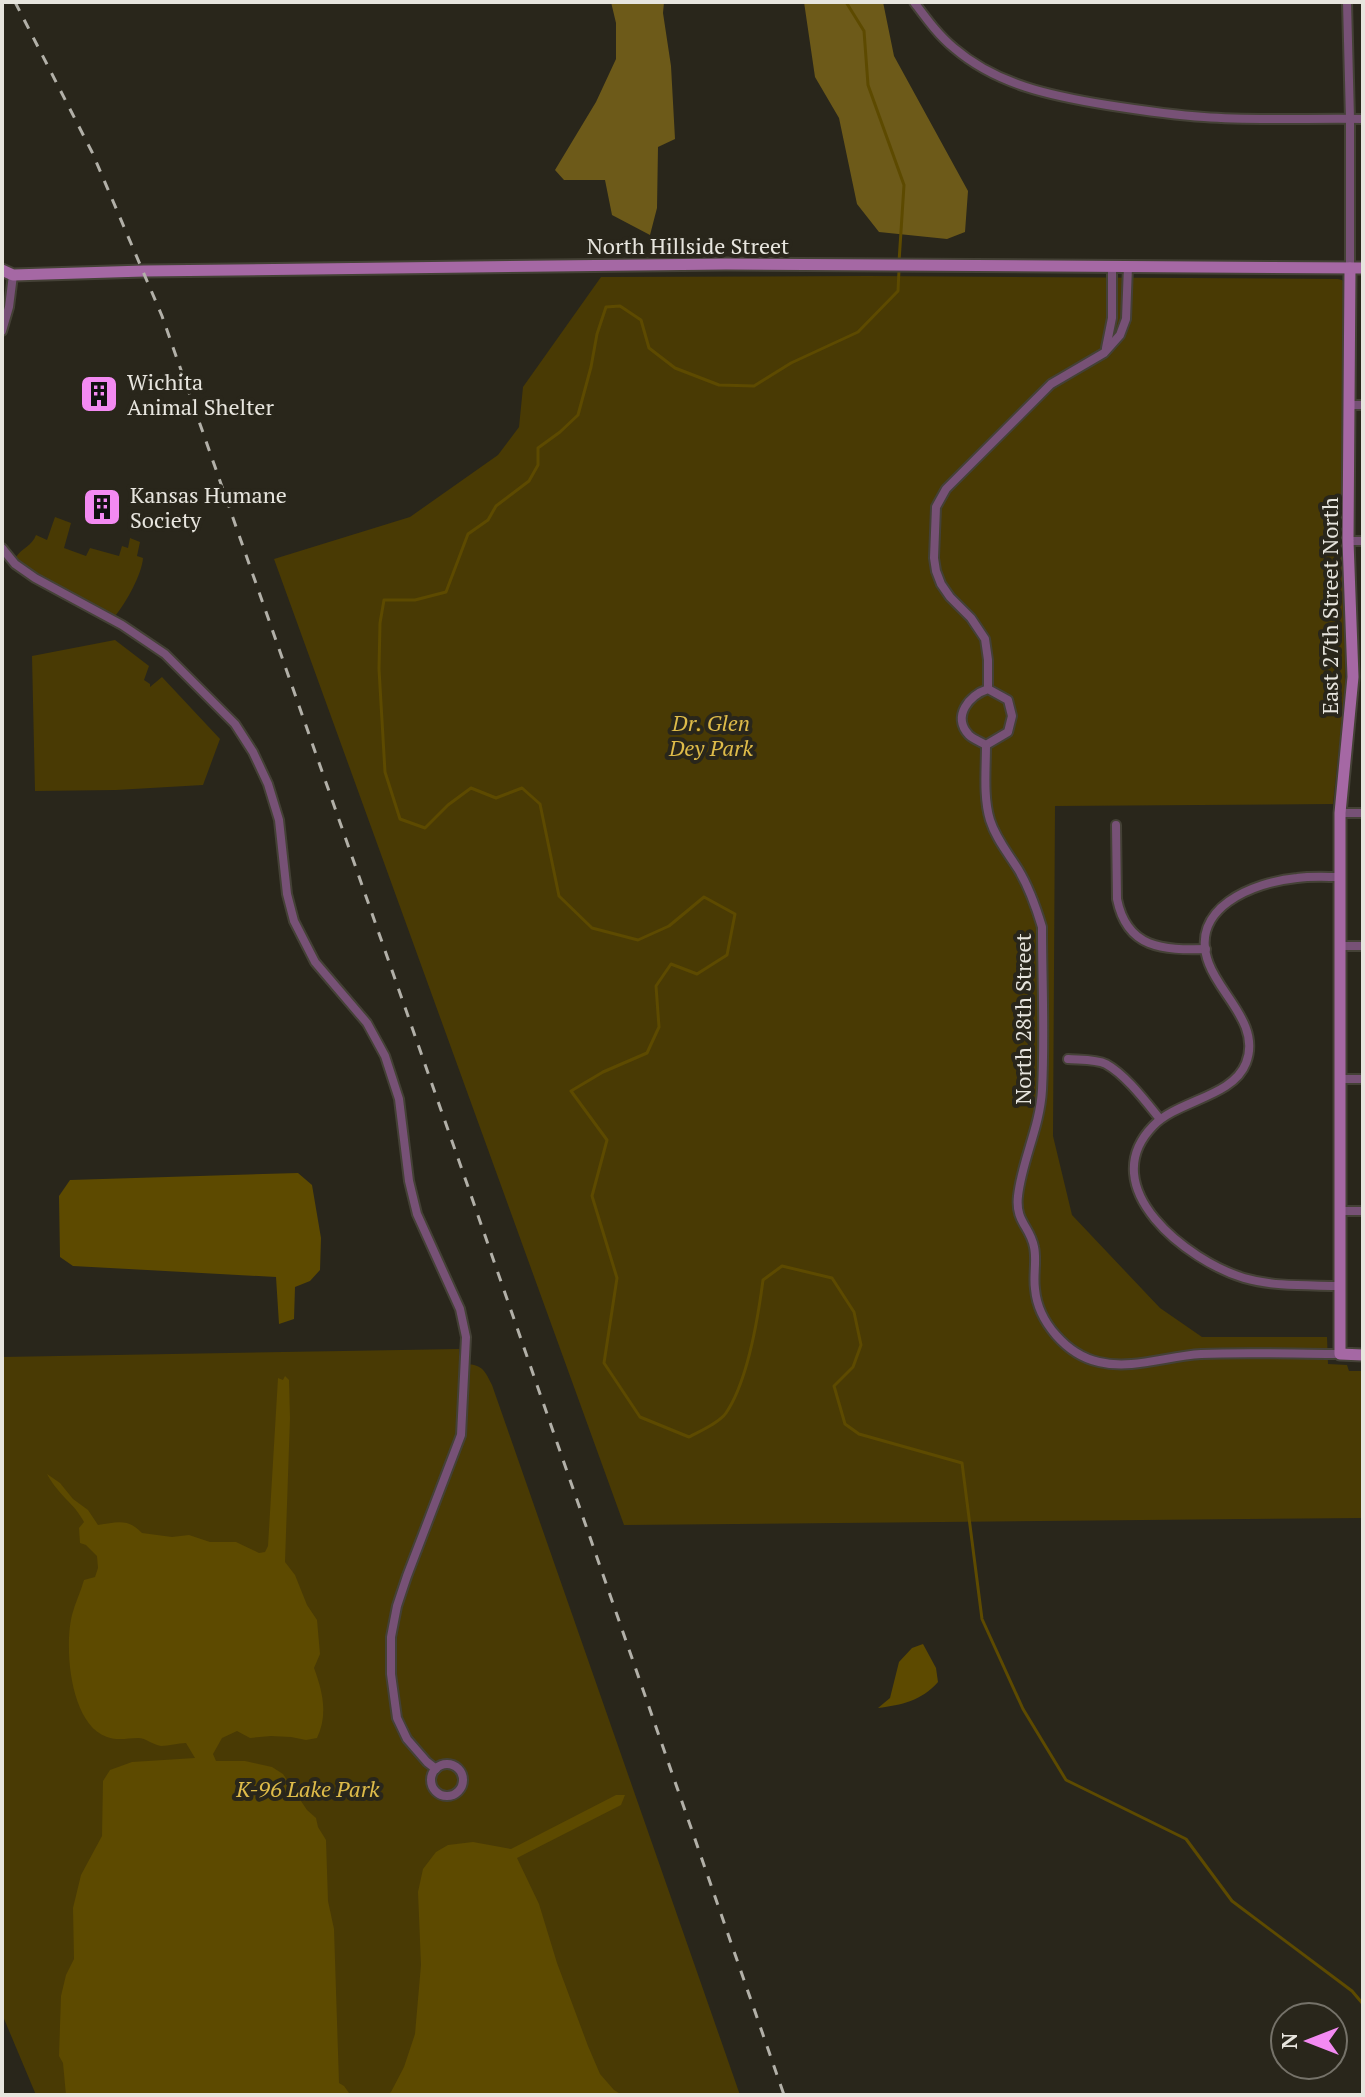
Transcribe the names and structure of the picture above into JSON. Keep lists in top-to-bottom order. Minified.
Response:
{"streets":{"main road":["North Hillside Street","East 27th Street North"],"street":["North 28th Street"]},"crossings":[["North Hillside Street","East 27th Street North"],["East 27th Street North","North 28th Street"]],"parks":["Dr. Glen Dey Park","K-96 Lake Park"],"places":{"building":["Wichita Animal Shelter","Kansas Humane Society"]},"north":"left"}
